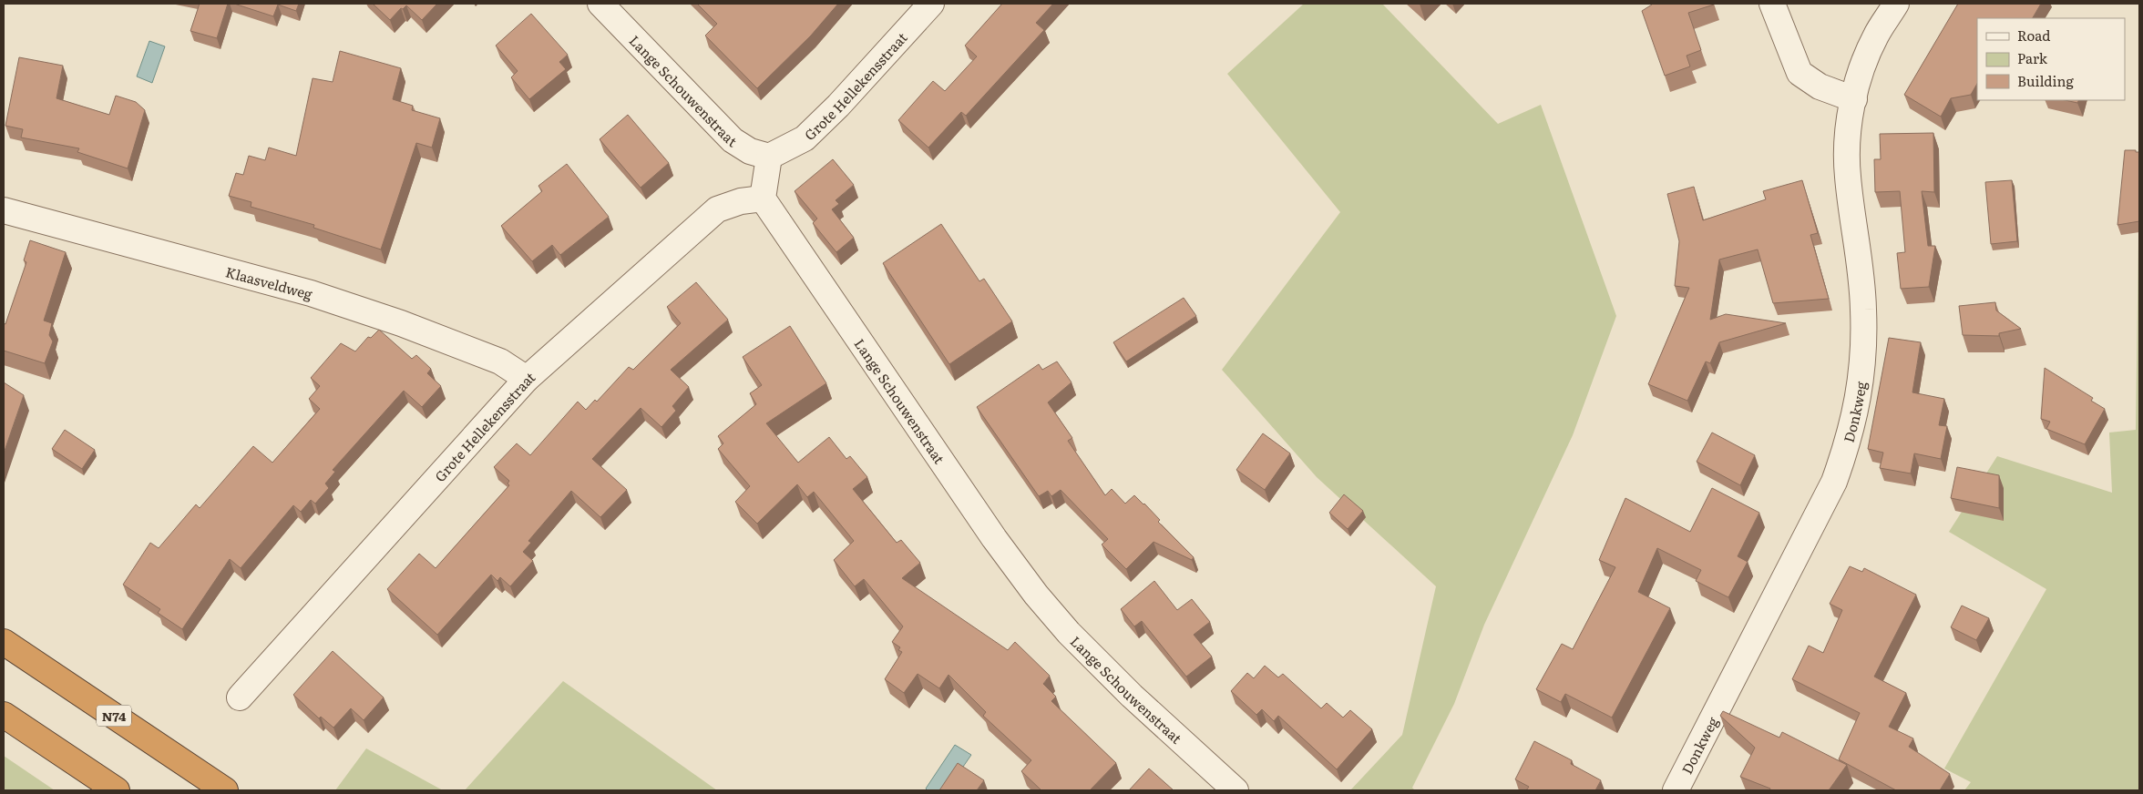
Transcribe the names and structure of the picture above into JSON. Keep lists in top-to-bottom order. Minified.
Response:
{"streets":{"highway":["N74"],"street":["Grote Hellekensstraat","Lange Schouwenstraat","Klaasveldweg","Donkweg"]},"crossings":[["Grote Hellekensstraat","Lange Schouwenstraat"],["Grote Hellekensstraat","Klaasveldweg"]],"legend":["Road","Park","Building"]}
